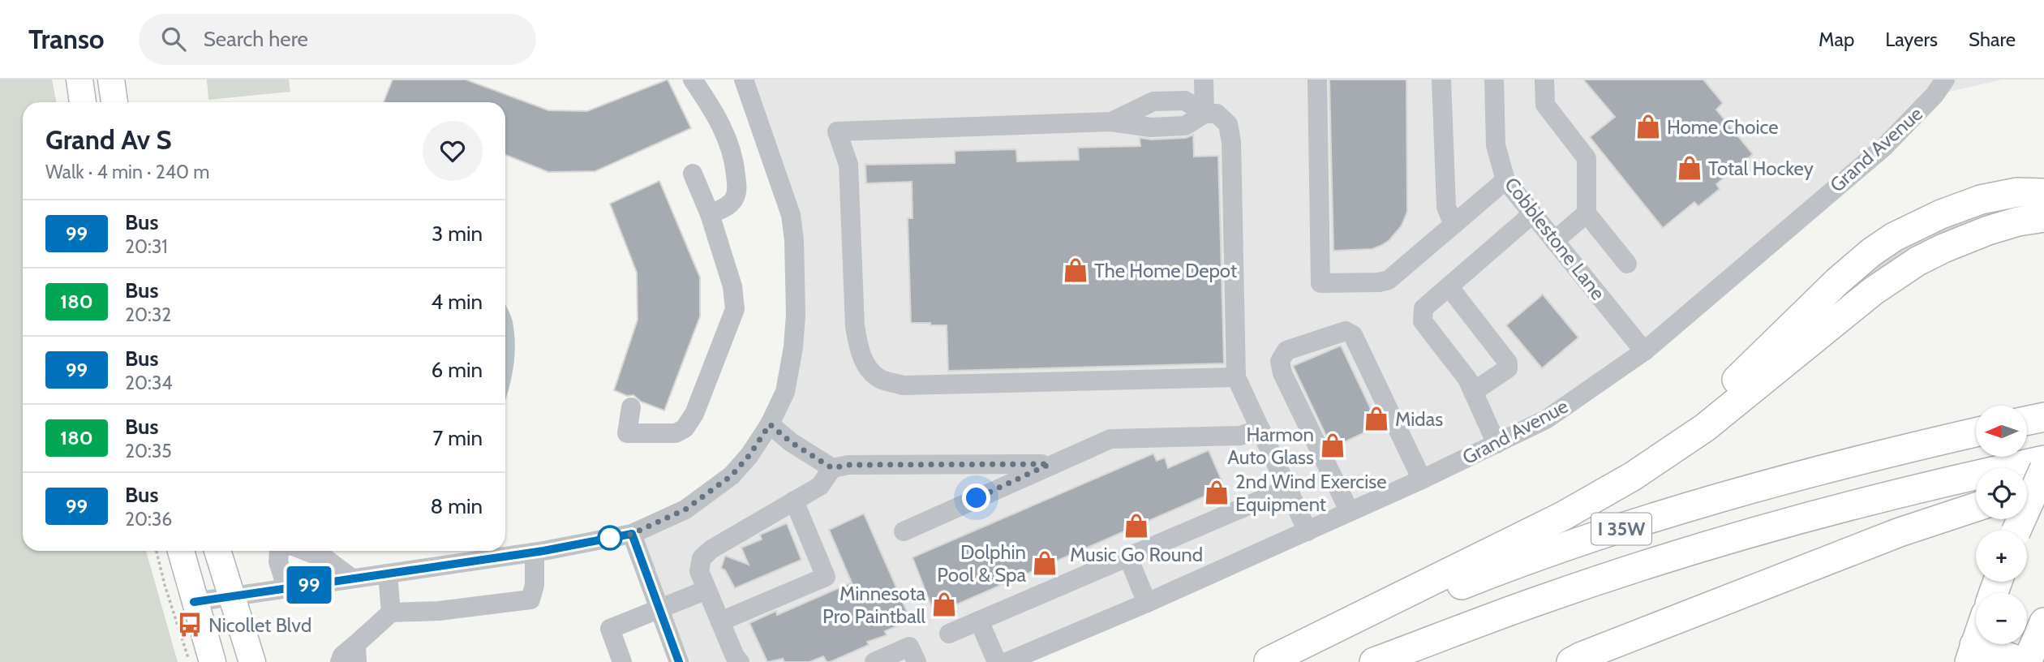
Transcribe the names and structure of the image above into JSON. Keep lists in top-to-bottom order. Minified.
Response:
{"streets":{"highway":["I 35W"],"street":["Grand Avenue","Cobblestone Lane"]},"crossings":[["Grand Avenue","Cobblestone Lane"]],"places":{"shop":["Home Choice","Total Hockey","The Home Depot","Midas","Harmon Auto Glass","2nd Wind Exercise Equipment","Music Go Round","Dolphin Pool & Spa","Minnesota Pro Paintball"],"bus stop":["Nicollet Blvd"]},"lines":["bus line 99"],"north":"left","page":{"header":"Transo","search":"Search here","nav":["Map","Layers","Share"],"on_map":"99","heading":["Grand Av S","Walk · 4 min · 240 m"],"list":[{"mark":"99","name":"Bus","note":"20:31","value":"3 min"},{"mark":"180","name":"Bus","note":"20:32","value":"4 min"},{"mark":"99","name":"Bus","note":"20:34","value":"6 min"},{"mark":"180","name":"Bus","note":"20:35","value":"7 min"},{"mark":"99","name":"Bus","note":"20:36","value":"8 min"}],"map_buttons":["+","−"]}}
